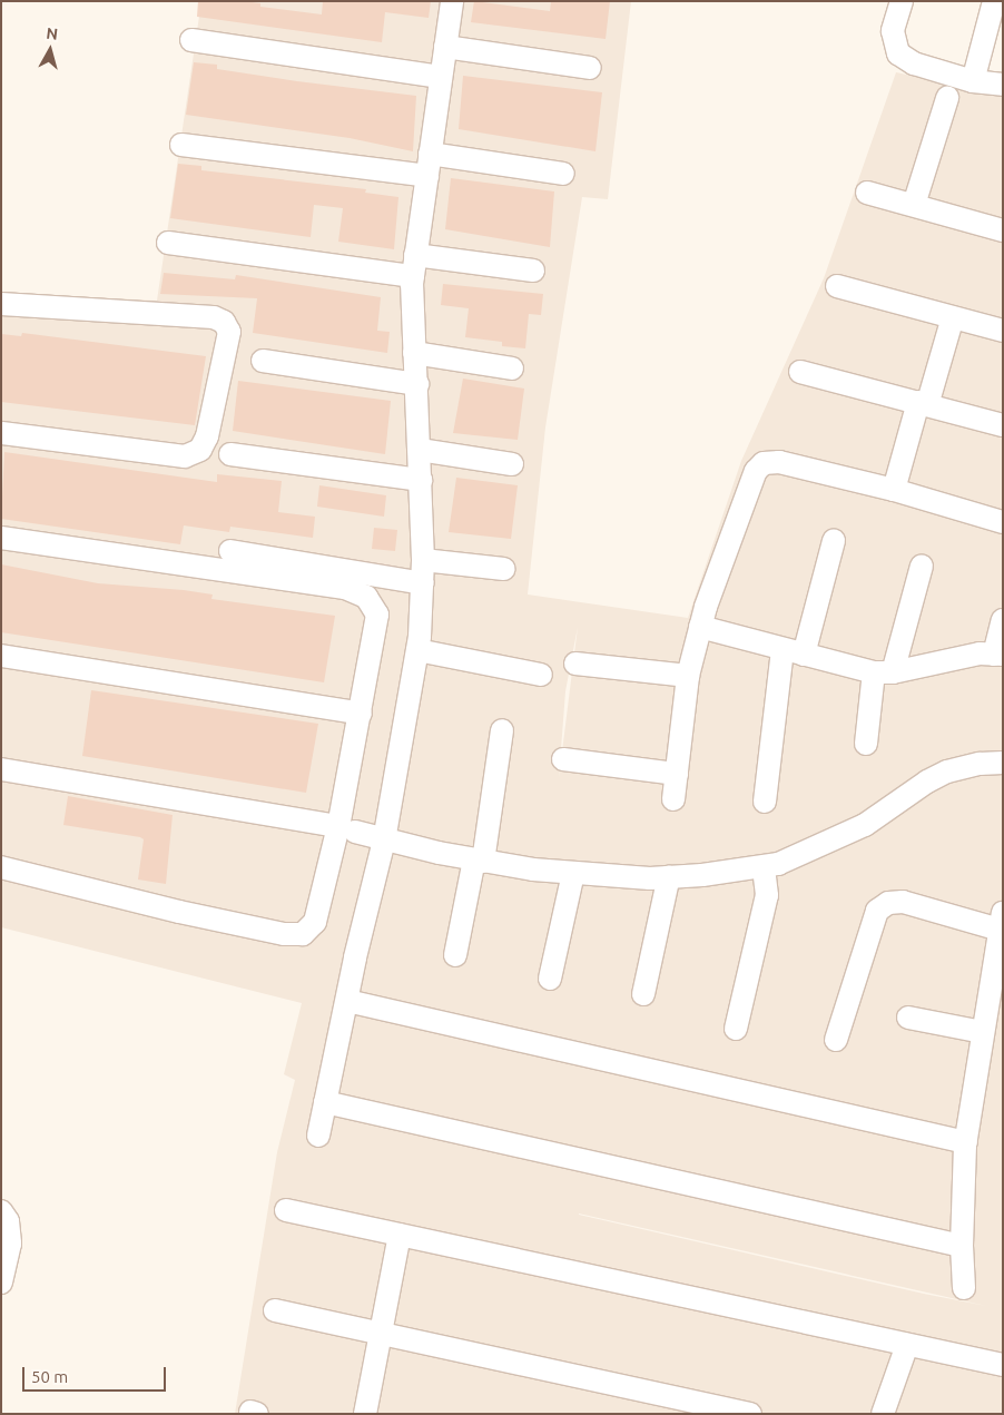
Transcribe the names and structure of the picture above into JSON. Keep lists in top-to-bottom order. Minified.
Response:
{"scale_bar":"50 m","north":"top"}
